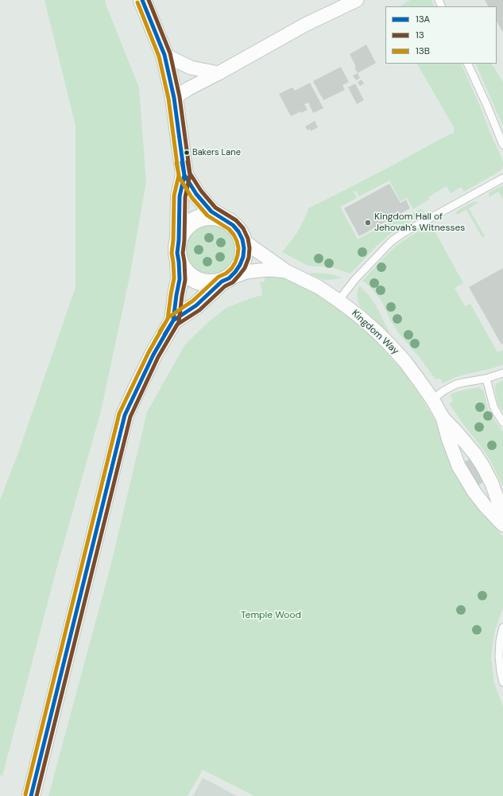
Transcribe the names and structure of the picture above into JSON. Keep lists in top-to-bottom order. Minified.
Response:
{"streets":{"street":["Kingdom Way"]},"parks":["Temple Wood"],"places":["Bakers Lane","Kingdom Hall of Jehovah's Witnesses"],"lines":["transit line 13A","transit line 13","transit line 13B"],"legend":["13A","13","13B"]}
